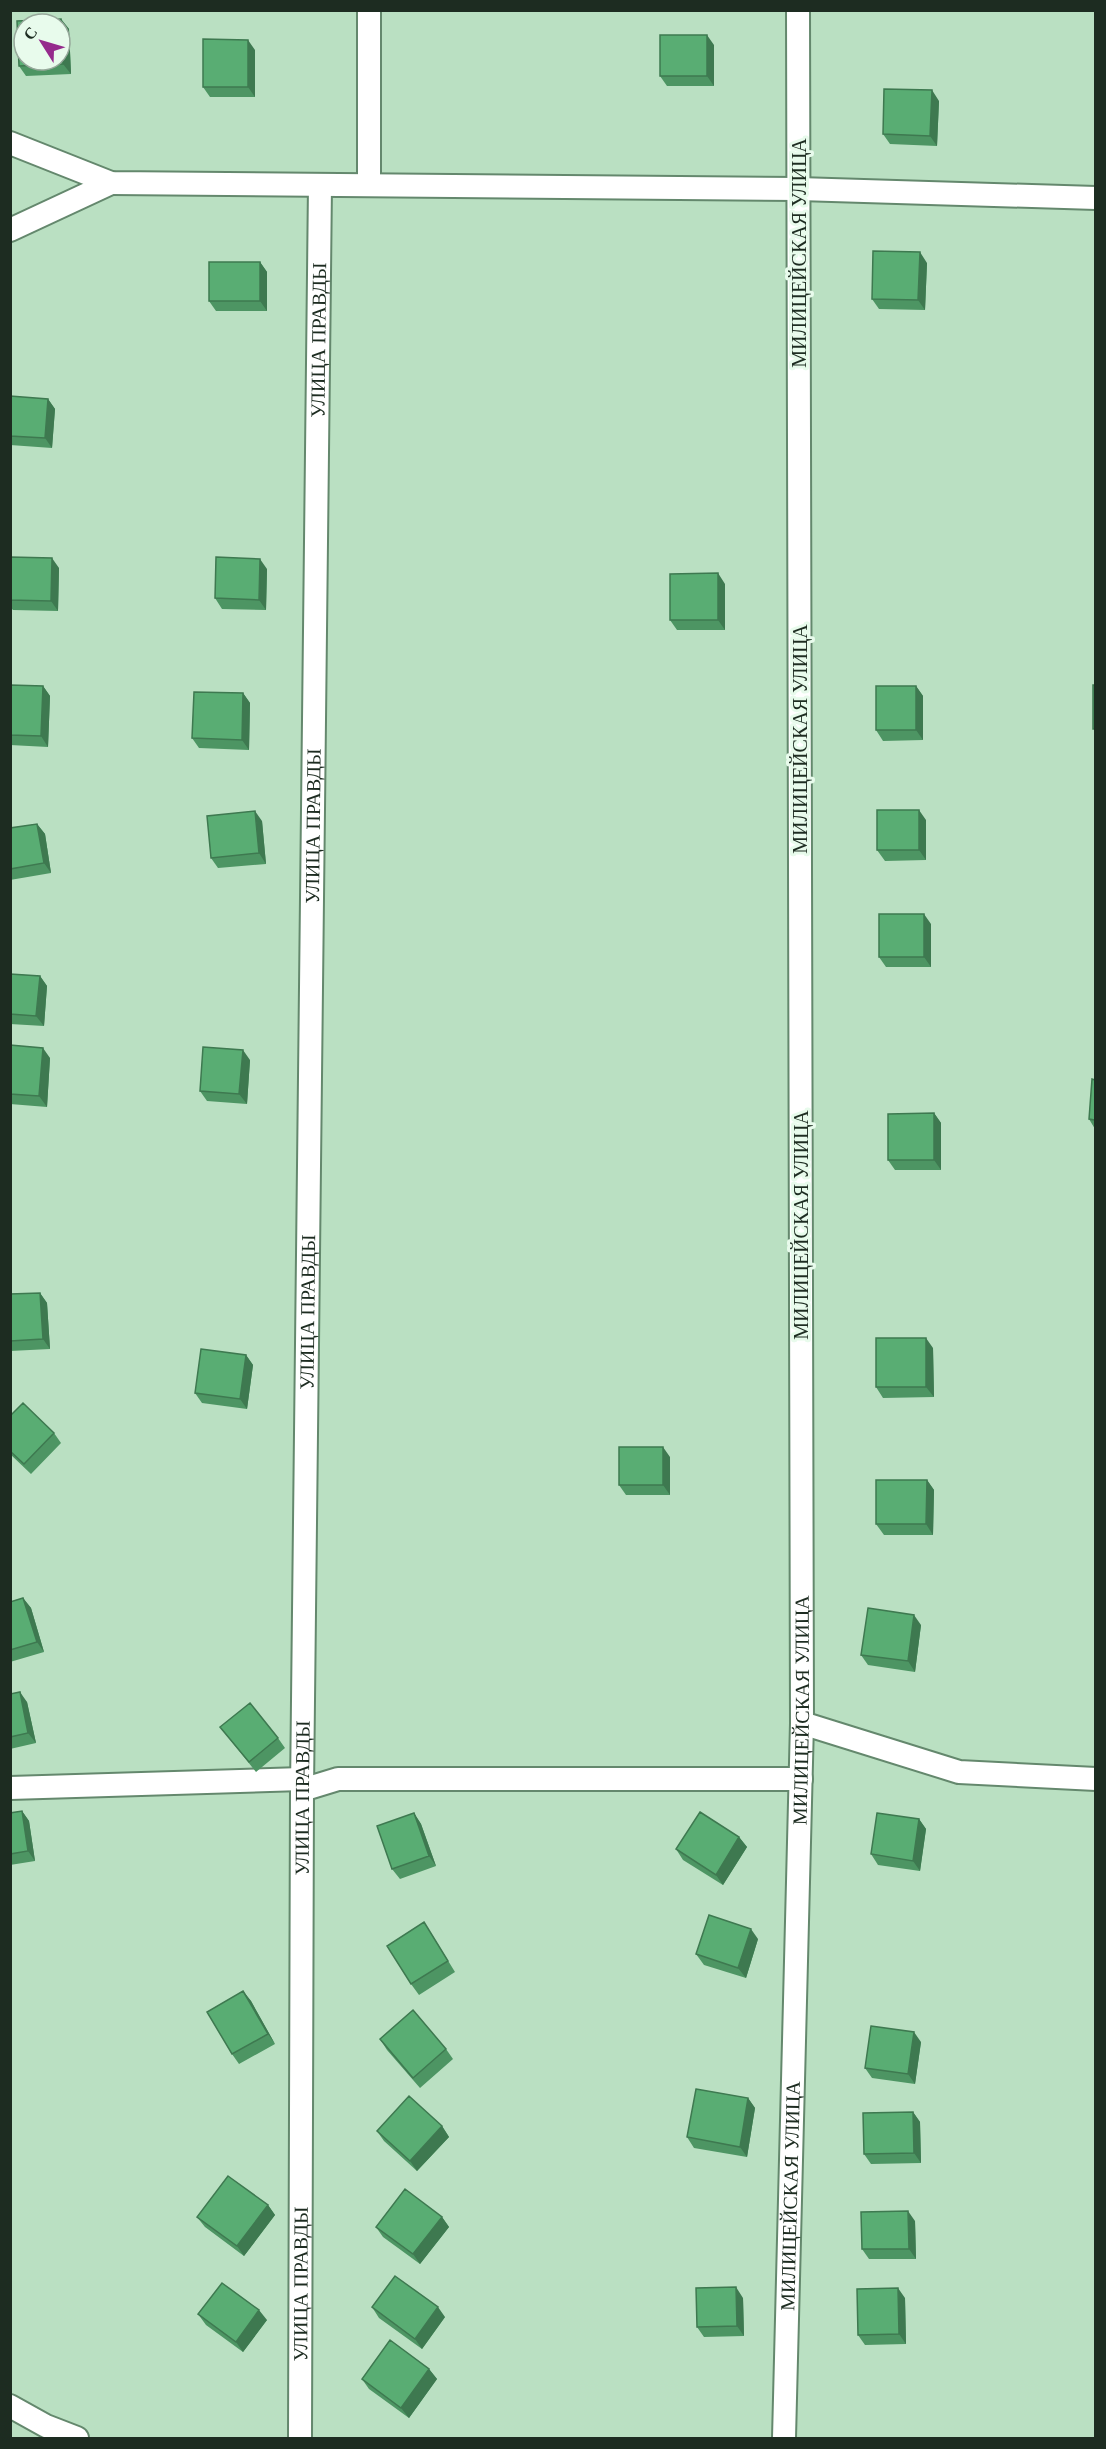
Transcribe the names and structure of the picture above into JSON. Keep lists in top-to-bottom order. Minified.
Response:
{"streets":{"street":["МИЛИЦЕЙСКАЯ УЛИЦА","УЛИЦА ПРАВДЫ"]},"north":"top left"}
